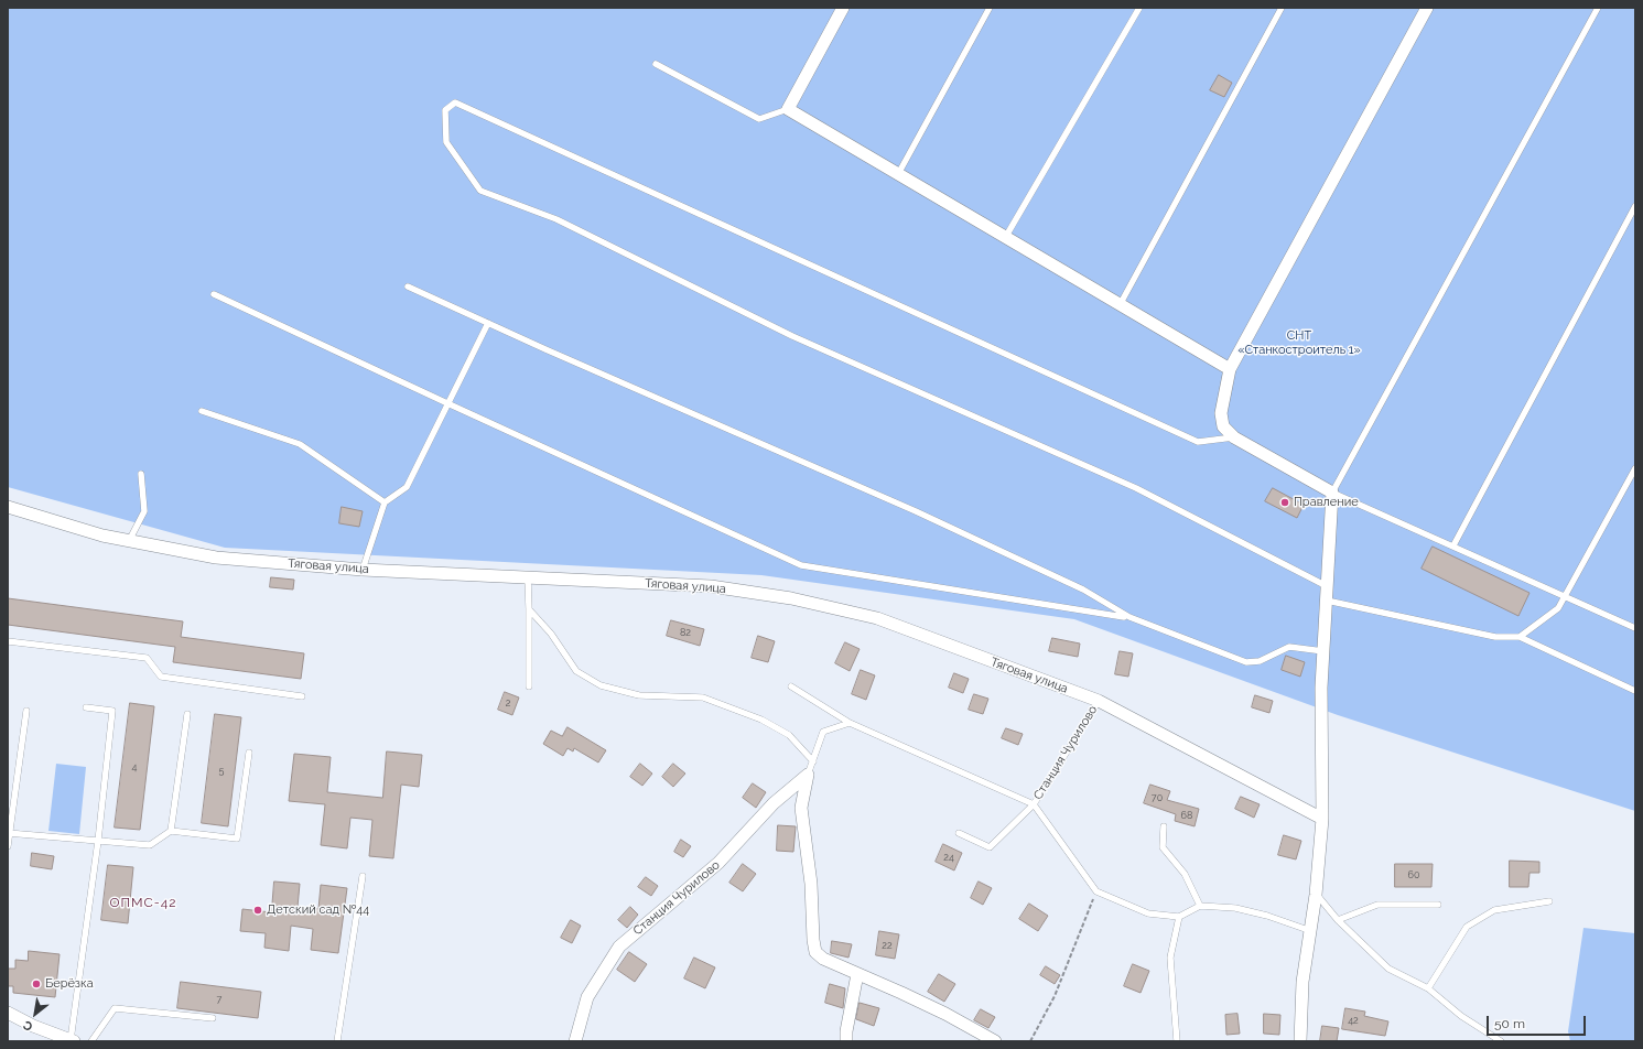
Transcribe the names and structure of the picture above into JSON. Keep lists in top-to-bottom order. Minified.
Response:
{"streets":{"street":["Тяговая улица","Станция Чурилово"]},"crossings":[["Тяговая улица","Станция Чурилово"]],"districts":["ОПМС-42"],"parks":["СНТ «Станкостроитель 1»"],"places":["Правление","Детский сад №44","Берёзка"],"house_numbers":["82","2","4","5","70","68","24","60","22","7","42"],"scale_bar":"50 m","north":"bottom left"}
